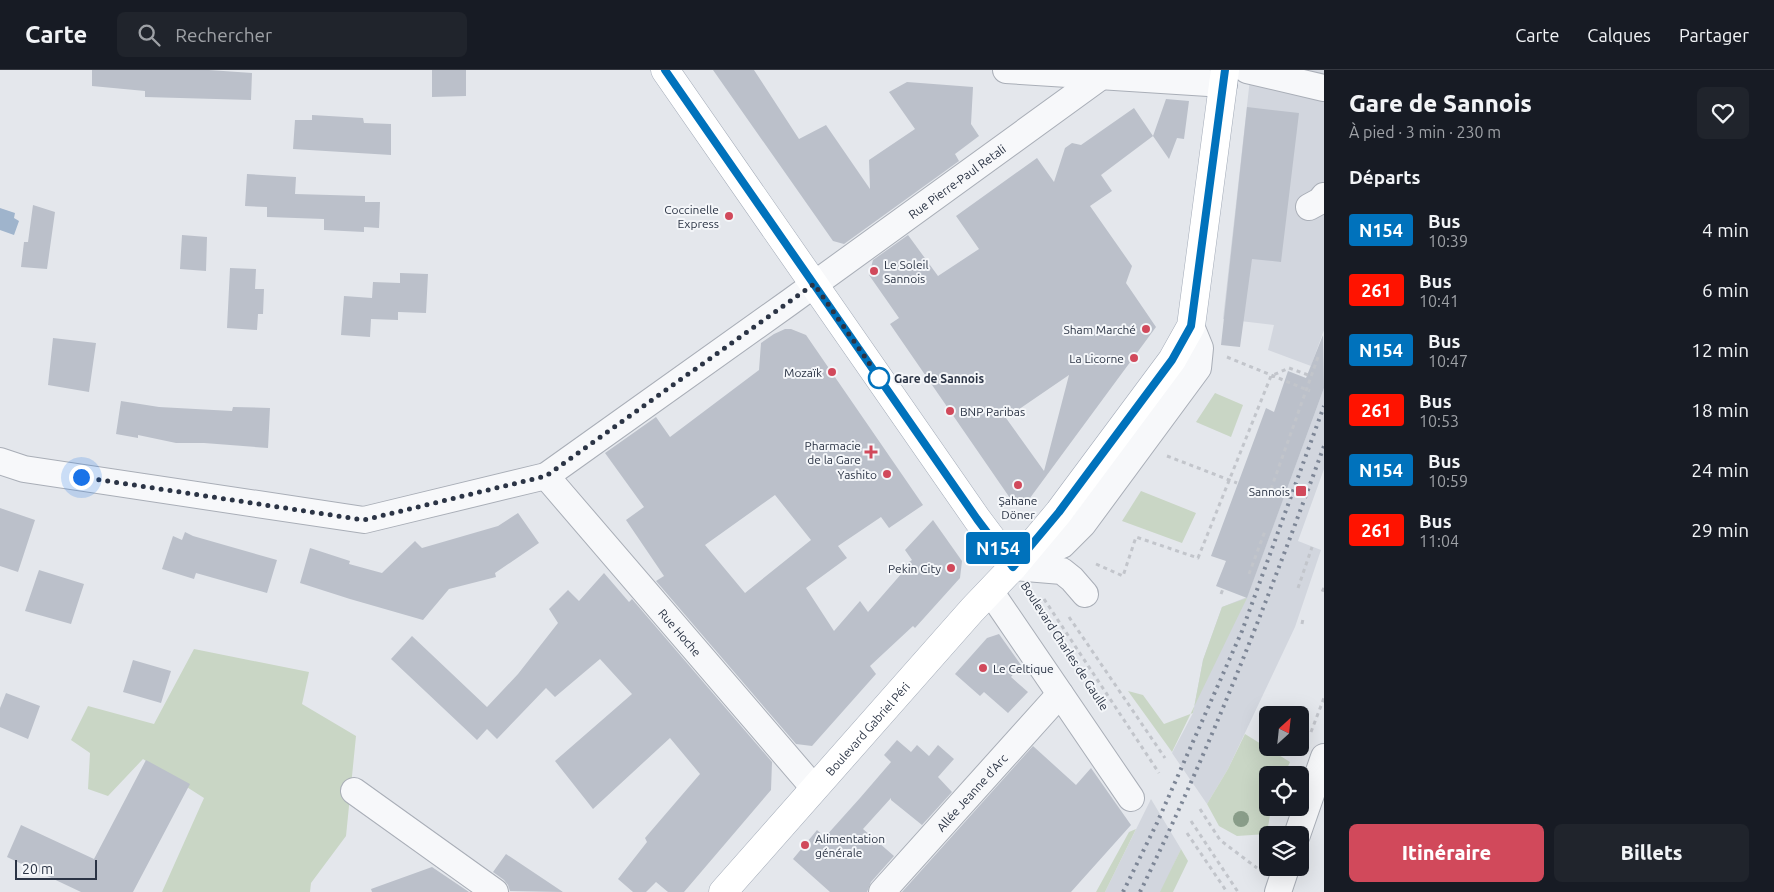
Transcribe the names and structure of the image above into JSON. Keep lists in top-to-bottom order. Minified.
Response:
{"streets":{"main road":["Boulevard Gabriel Péri"],"street":["Rue Pierre-Paul Retali","Rue Hoche","Allée Jeanne d'Arc"],"path":["Boulevard Charles de Gaulle"]},"crossings":[["Rue Pierre-Paul Retali","Rue Hoche"],["Rue Hoche","Boulevard Gabriel Péri"],["Boulevard Charles de Gaulle","Boulevard Gabriel Péri"]],"places":{"other":["Coccinelle Express","Le Soleil Sannois","Sham Marché","La Licorne","Mozaïk","Gare de Sannois","BNP Paribas","Yashito","Şahane Döner","Pekin City","Le Celtique","Alimentation générale"],"health":["Pharmacie de la Gare"],"transit":["Sannois"]},"lines":["bus line N154"],"scale_bar":"20 m","north":"top right","page":{"header":"Carte","search":"Rechercher","nav":["Carte","Calques","Partager"],"on_map":"N154","heading":[["Gare de Sannois","À pied · 3 min · 230 m"],"Départs"],"list":[{"mark":"N154","name":"Bus","note":"10:39","value":"4 min"},{"mark":"261","name":"Bus","note":"10:41","value":"6 min"},{"mark":"N154","name":"Bus","note":"10:47","value":"12 min"},{"mark":"261","name":"Bus","note":"10:53","value":"18 min"},{"mark":"N154","name":"Bus","note":"10:59","value":"24 min"},{"mark":"261","name":"Bus","note":"11:04","value":"29 min"}],"buttons":["Itinéraire","Billets"],"scale":"20 m"}}
